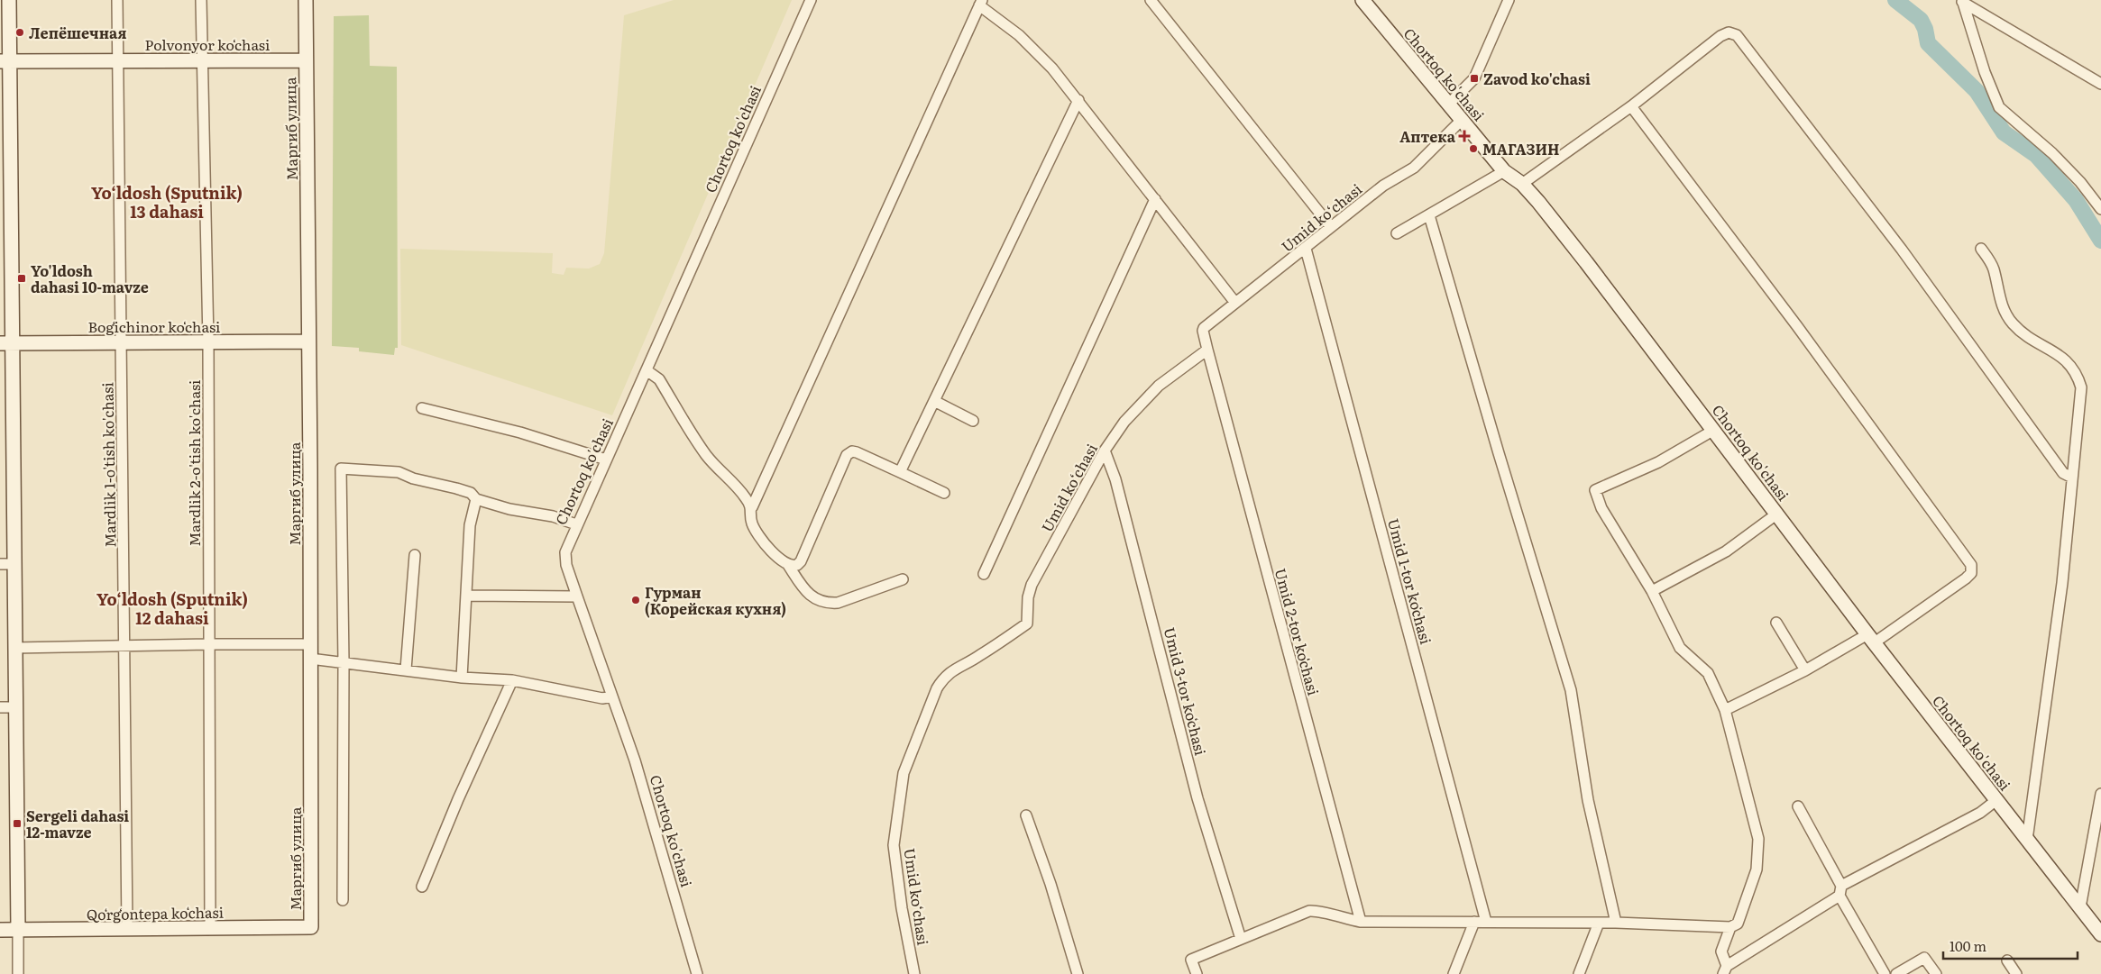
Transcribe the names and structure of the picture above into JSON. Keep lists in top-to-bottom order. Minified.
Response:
{"streets":{"street":["Polvonyor koʻchasi","Chortoq ko'chasi","Маргиб улица","Umid ko‘chasi","Bogʻichinor koʻchasi","Mardlik 2-o'tish ko'chasi","Mardlik 1-o'tish ko'chasi","Umid 1-tor koʻchasi","Umid 2-tor koʻchasi","Umid 3-tor koʻchasi","Qoʻrgʻontepa koʻchasi"]},"crossings":[["Polvonyor koʻchasi","Маргиб улица"],["Polvonyor koʻchasi","Mardlik 2-o'tish ko'chasi"],["Polvonyor koʻchasi","Mardlik 1-o'tish ko'chasi"],["Chortoq ko'chasi","Umid ko‘chasi"],["Маргиб улица","Bogʻichinor koʻchasi"],["Маргиб улица","Qoʻrgʻontepa koʻchasi"],["Umid ko‘chasi","Umid 1-tor koʻchasi"],["Umid ko‘chasi","Umid 2-tor koʻchasi"],["Umid ko‘chasi","Umid 3-tor koʻchasi"],["Bogʻichinor koʻchasi","Mardlik 2-o'tish ko'chasi"],["Bogʻichinor koʻchasi","Mardlik 1-o'tish ko'chasi"],["Mardlik 2-o'tish ko'chasi","Qoʻrgʻontepa koʻchasi"],["Mardlik 1-o'tish ko'chasi","Qoʻrgʻontepa koʻchasi"]],"districts":["Yo‘ldosh (Sputnik) 13 dahasi","Yo‘ldosh (Sputnik) 12 dahasi"],"places":{"other":["Лепёшечная","МАГАЗИН","Гурман (Корейская кухня)"],"transit":["Zavod ko'chasi","Yo'ldosh dahasi 10-mavze","Sergeli dahasi 12-mavze"],"health":["Аптека"]},"scale_bar":"100 m"}
